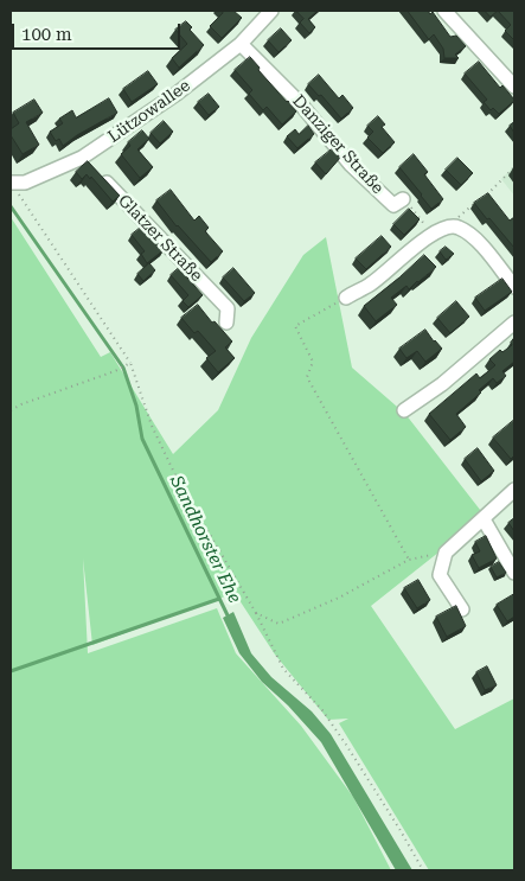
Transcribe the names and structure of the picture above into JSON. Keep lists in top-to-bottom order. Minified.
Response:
{"streets":{"street":["Lützowallee","Danziger Straße","Glatzer Straße"]},"crossings":[["Lützowallee","Danziger Straße"],["Lützowallee","Glatzer Straße"]],"water":["Sandhorster Ehe"],"scale_bar":"100 m"}
